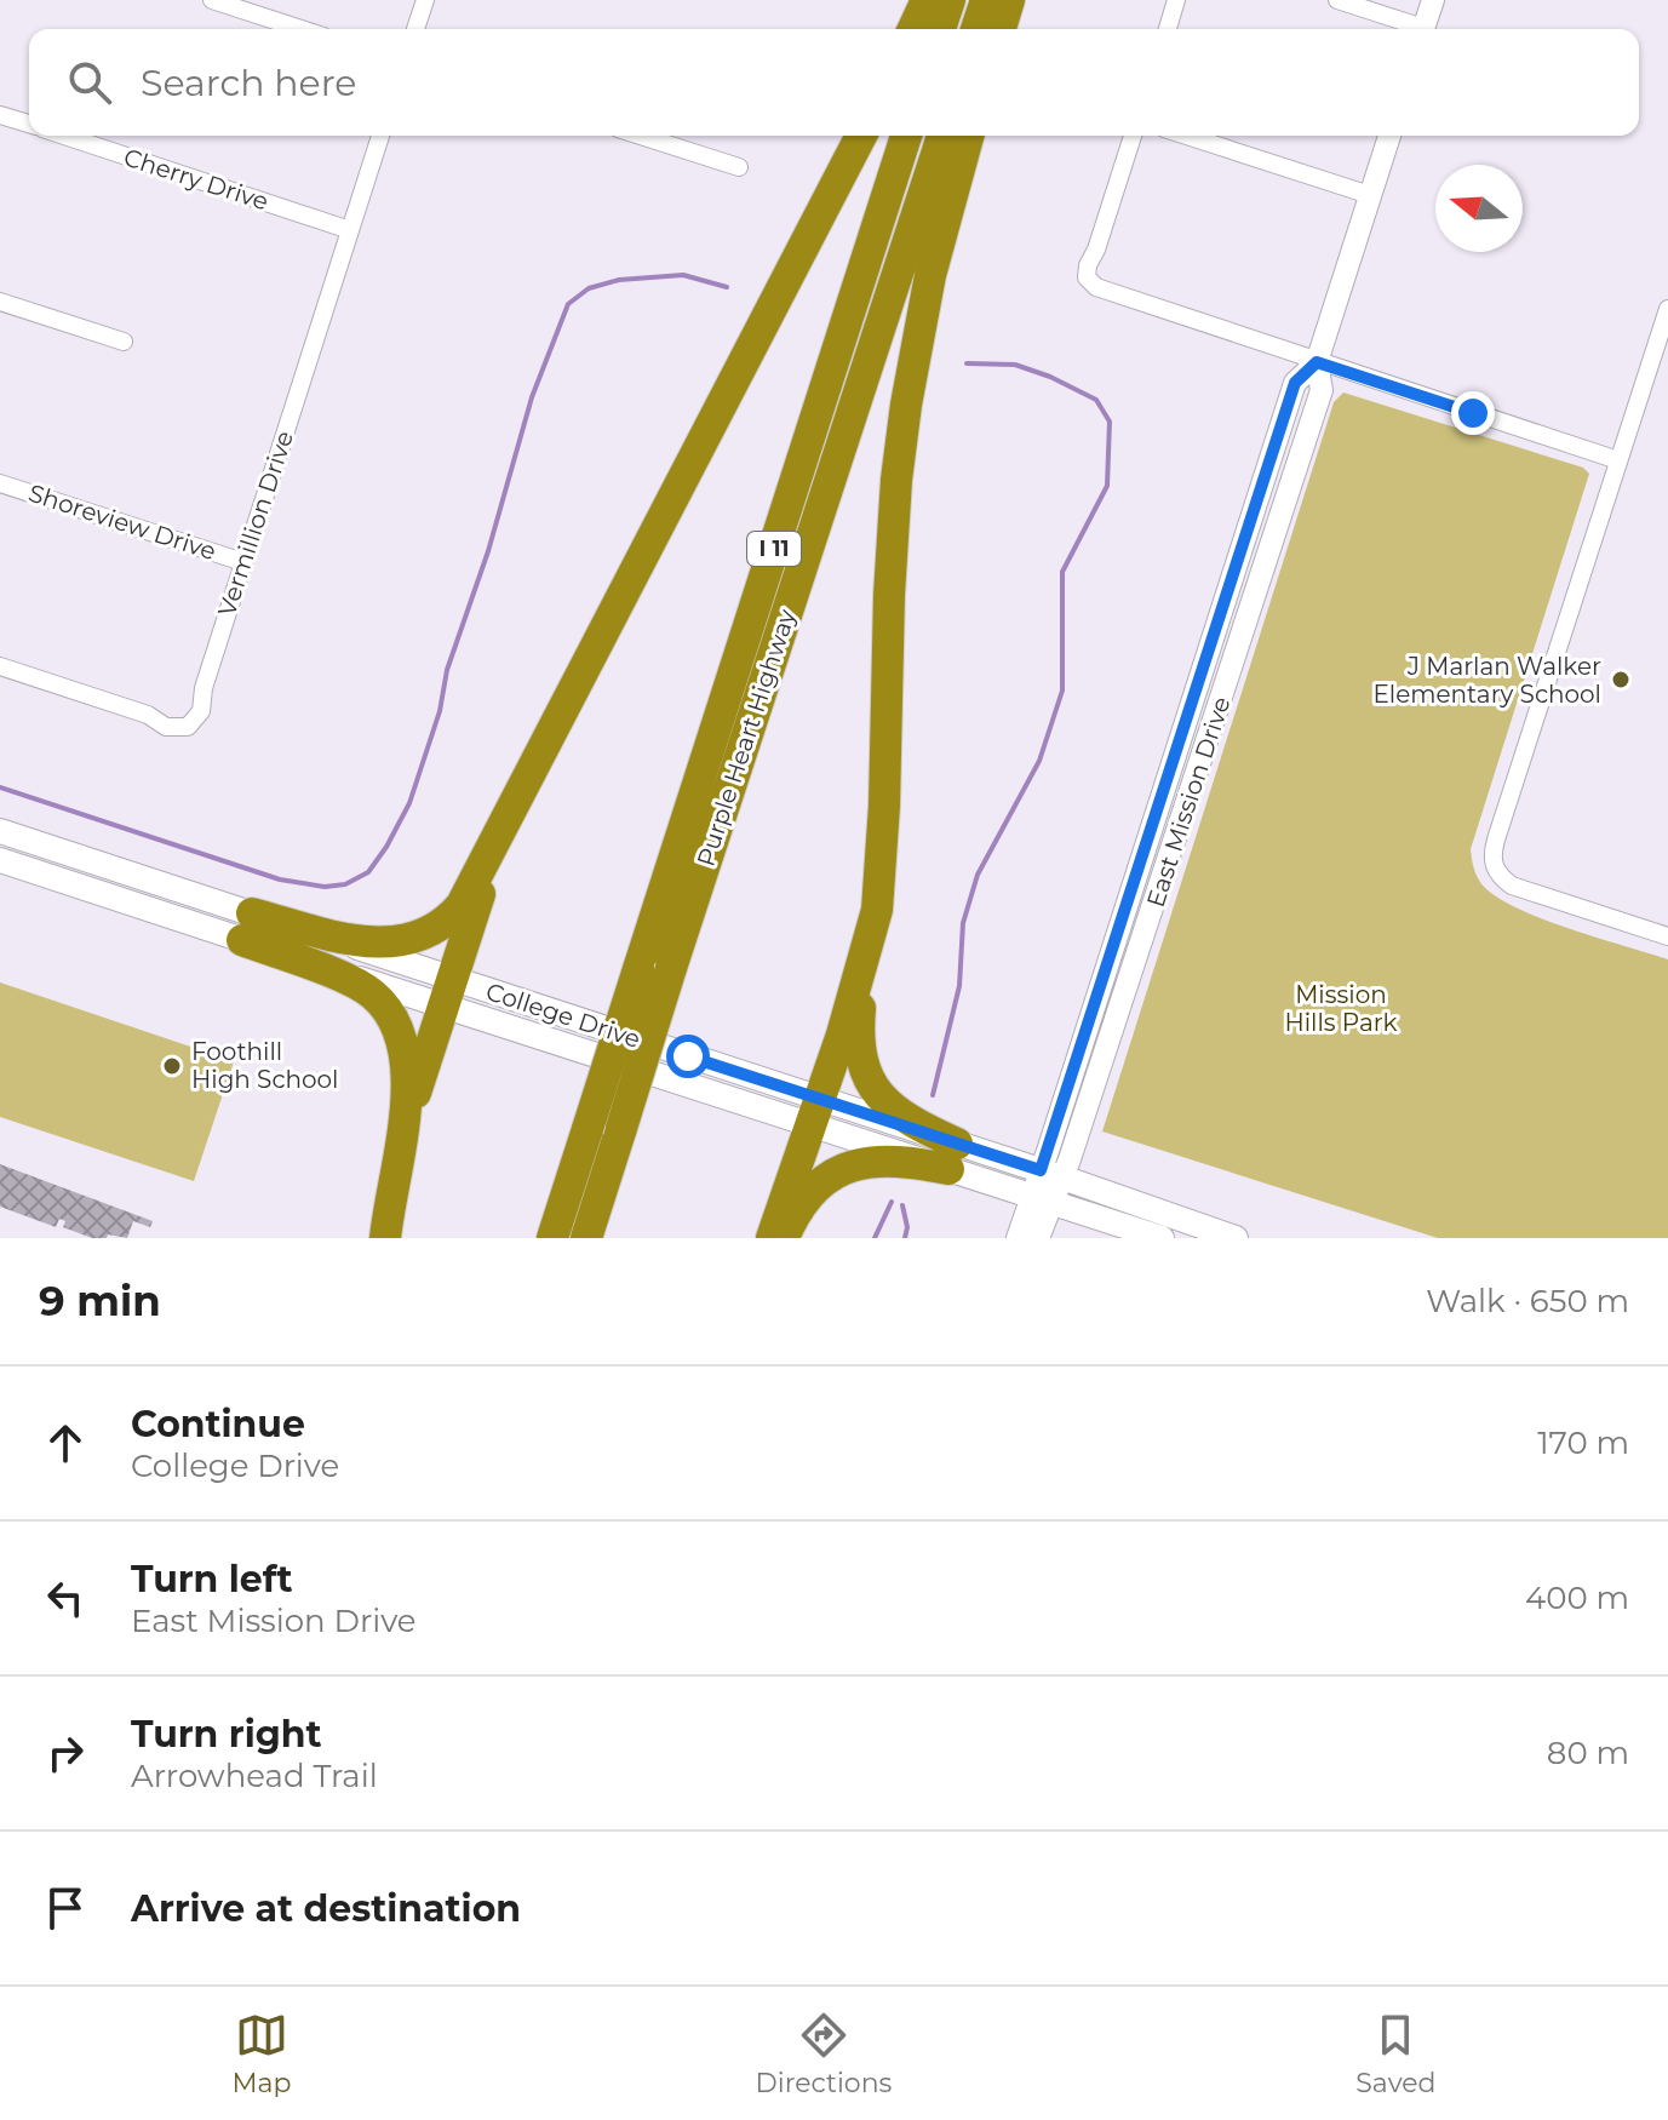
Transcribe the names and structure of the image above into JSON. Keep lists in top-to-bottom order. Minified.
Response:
{"streets":{"highway":["I 11","Purple Heart Highway"],"main road":["College Drive"],"street":["Cherry Drive","Shoreview Drive","Vermillion Drive","East Mission Drive"]},"crossings":[["Cherry Drive","Vermillion Drive"],["Shoreview Drive","Vermillion Drive"],["East Mission Drive","College Drive"]],"parks":["Mission Hills Park"],"places":["J Marlan Walker Elementary School","Foothill High School"],"north":"left","page":{"search":"Search here","heading":["9 min","Walk · 650 m"],"list":[["Continue","College Drive","170 m"],["Turn left","East Mission Drive","400 m"],["Turn right","Arrowhead Trail","80 m"],"Arrive at destination"],"nav":["Map","Directions","Saved"]}}
